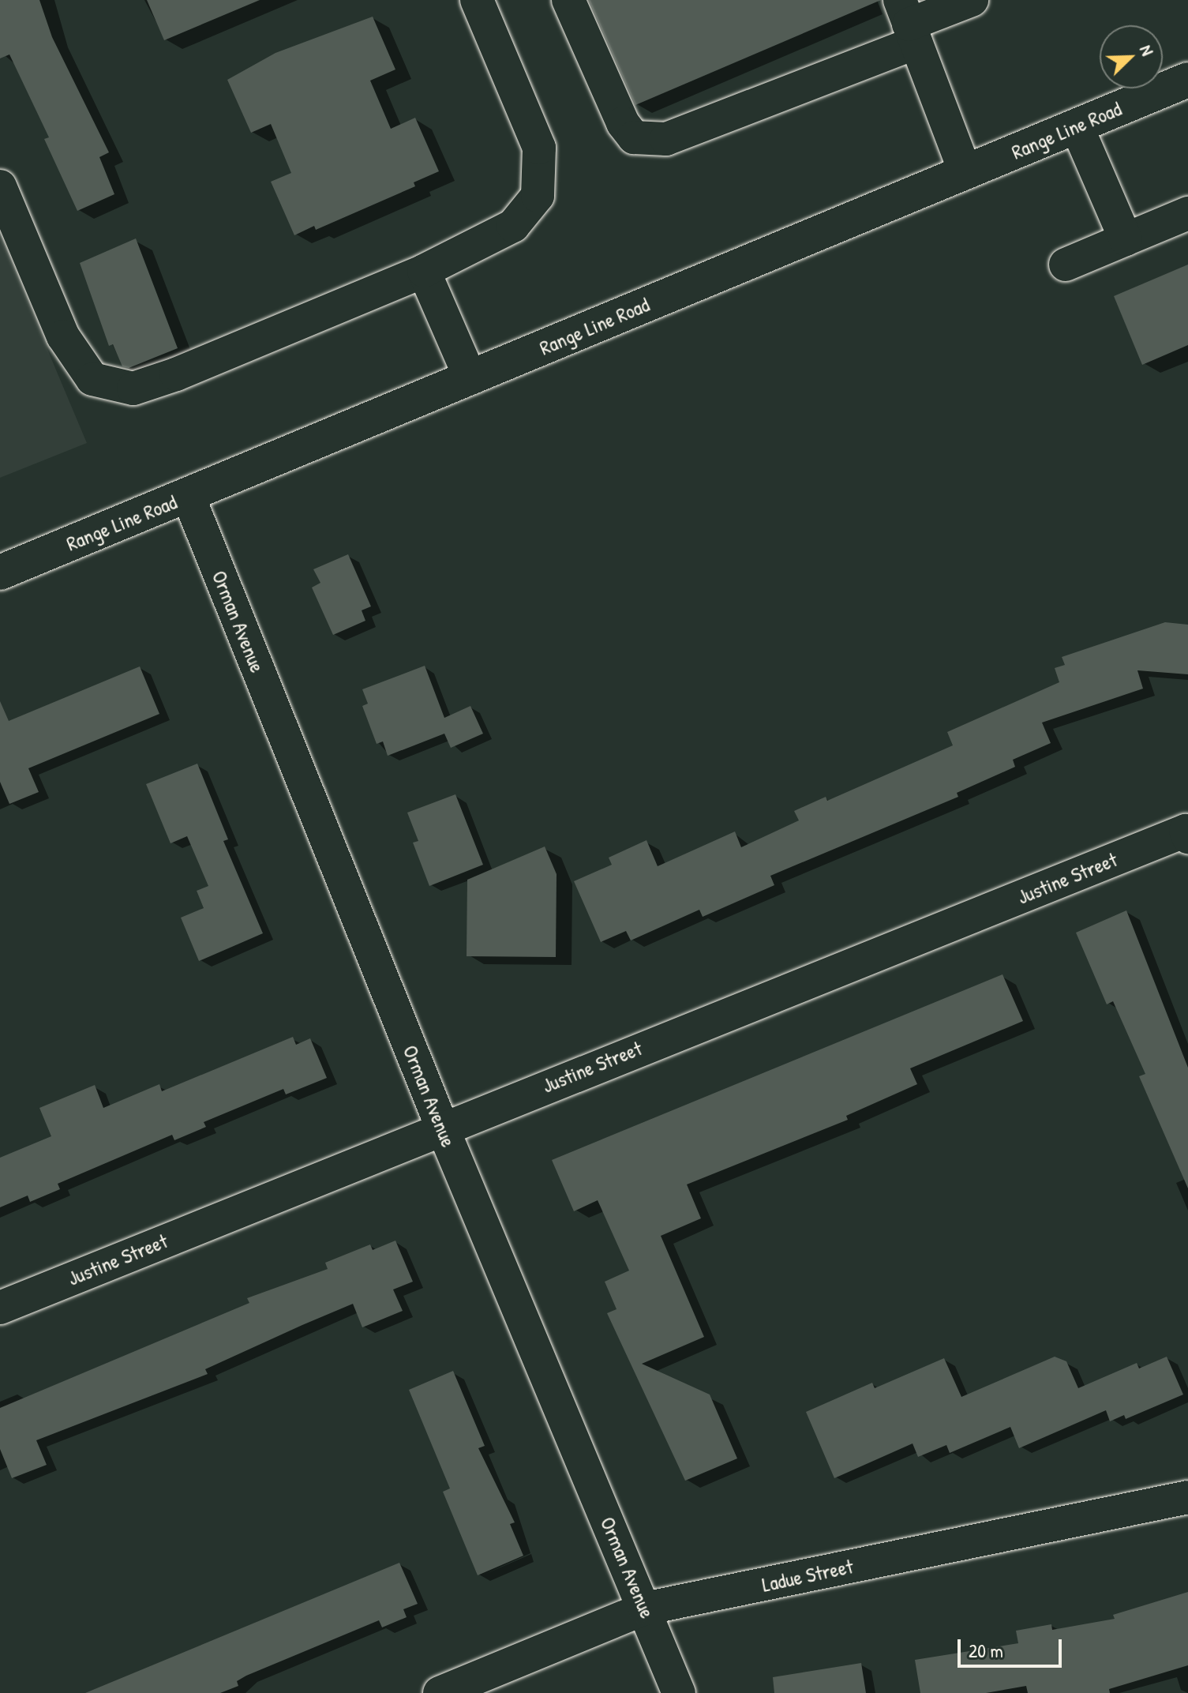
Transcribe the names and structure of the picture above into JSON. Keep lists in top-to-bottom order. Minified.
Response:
{"streets":{"main road":["Range Line Road"],"street":["Orman Avenue","Justine Street","Ladue Street"]},"crossings":[["Range Line Road","Orman Avenue"],["Orman Avenue","Justine Street"],["Orman Avenue","Ladue Street"]],"scale_bar":"20 m","north":"top right"}
